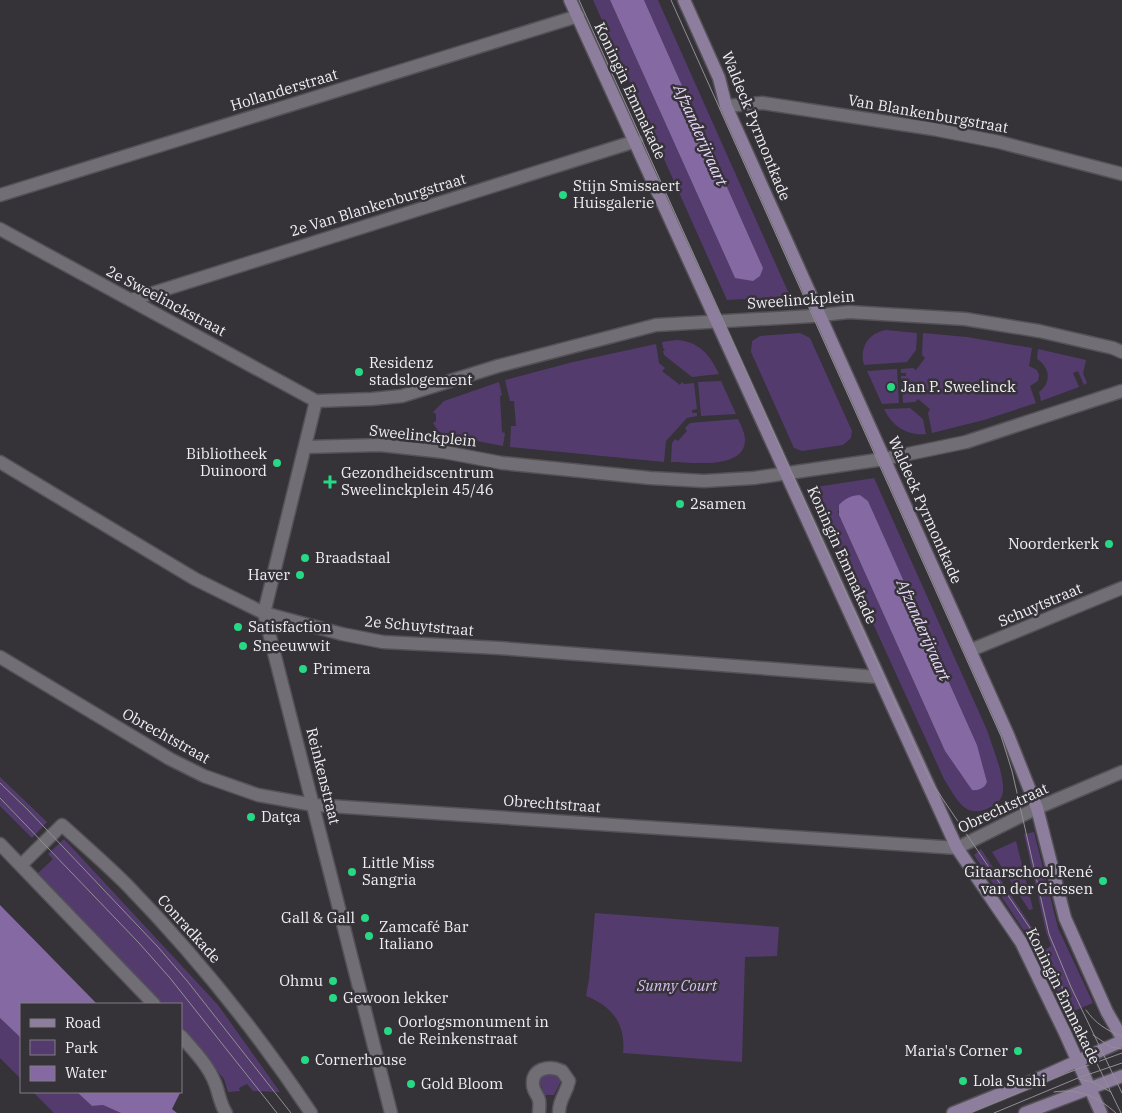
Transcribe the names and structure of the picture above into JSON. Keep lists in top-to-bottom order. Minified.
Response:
{"streets":{"main road":["Koningin Emmakade","Waldeck Pyrmontkade"],"street":["Hollanderstraat","Van Blankenburgstraat","2e Van Blankenburgstraat","Sweelinckplein","2e Sweelinckstraat","Schuytstraat","2e Schuytstraat","Obrechtstraat","Reinkenstraat","Conradkade"]},"crossings":[["Hollanderstraat","Koningin Emmakade"],["Koningin Emmakade","2e Van Blankenburgstraat"],["Koningin Emmakade","Sweelinckplein"],["Koningin Emmakade","2e Schuytstraat"],["Koningin Emmakade","Obrechtstraat"],["Van Blankenburgstraat","Waldeck Pyrmontkade"],["Waldeck Pyrmontkade","Sweelinckplein"],["Waldeck Pyrmontkade","Schuytstraat"],["Waldeck Pyrmontkade","Obrechtstraat"],["2e Van Blankenburgstraat","2e Sweelinckstraat"],["Sweelinckplein","2e Sweelinckstraat"],["Sweelinckplein","Reinkenstraat"],["2e Schuytstraat","Reinkenstraat"],["Obrechtstraat","Reinkenstraat"]],"water":["Afzanderijvaart"],"parks":["Sunny Court"],"places":{"other":["Stijn Smissaert Huisgalerie","Residenz stadslogement","Jan P. Sweelinck","Bibliotheek Duinoord","2samen","Noorderkerk","Braadstaal","Haver","Satisfaction","Sneeuwwit","Primera","Datça","Little Miss Sangria","Gitaarschool René van der Giessen","Gall & Gall","Zamcafé Bar Italiano","Ohmu","Gewoon lekker","Oorlogsmonument in de Reinkenstraat","Maria's Corner","Cornerhouse","Lola Sushi","Gold Bloom"],"health":["Gezondheidscentrum Sweelinckplein 45/46"]},"legend":["Road","Park","Water"]}
